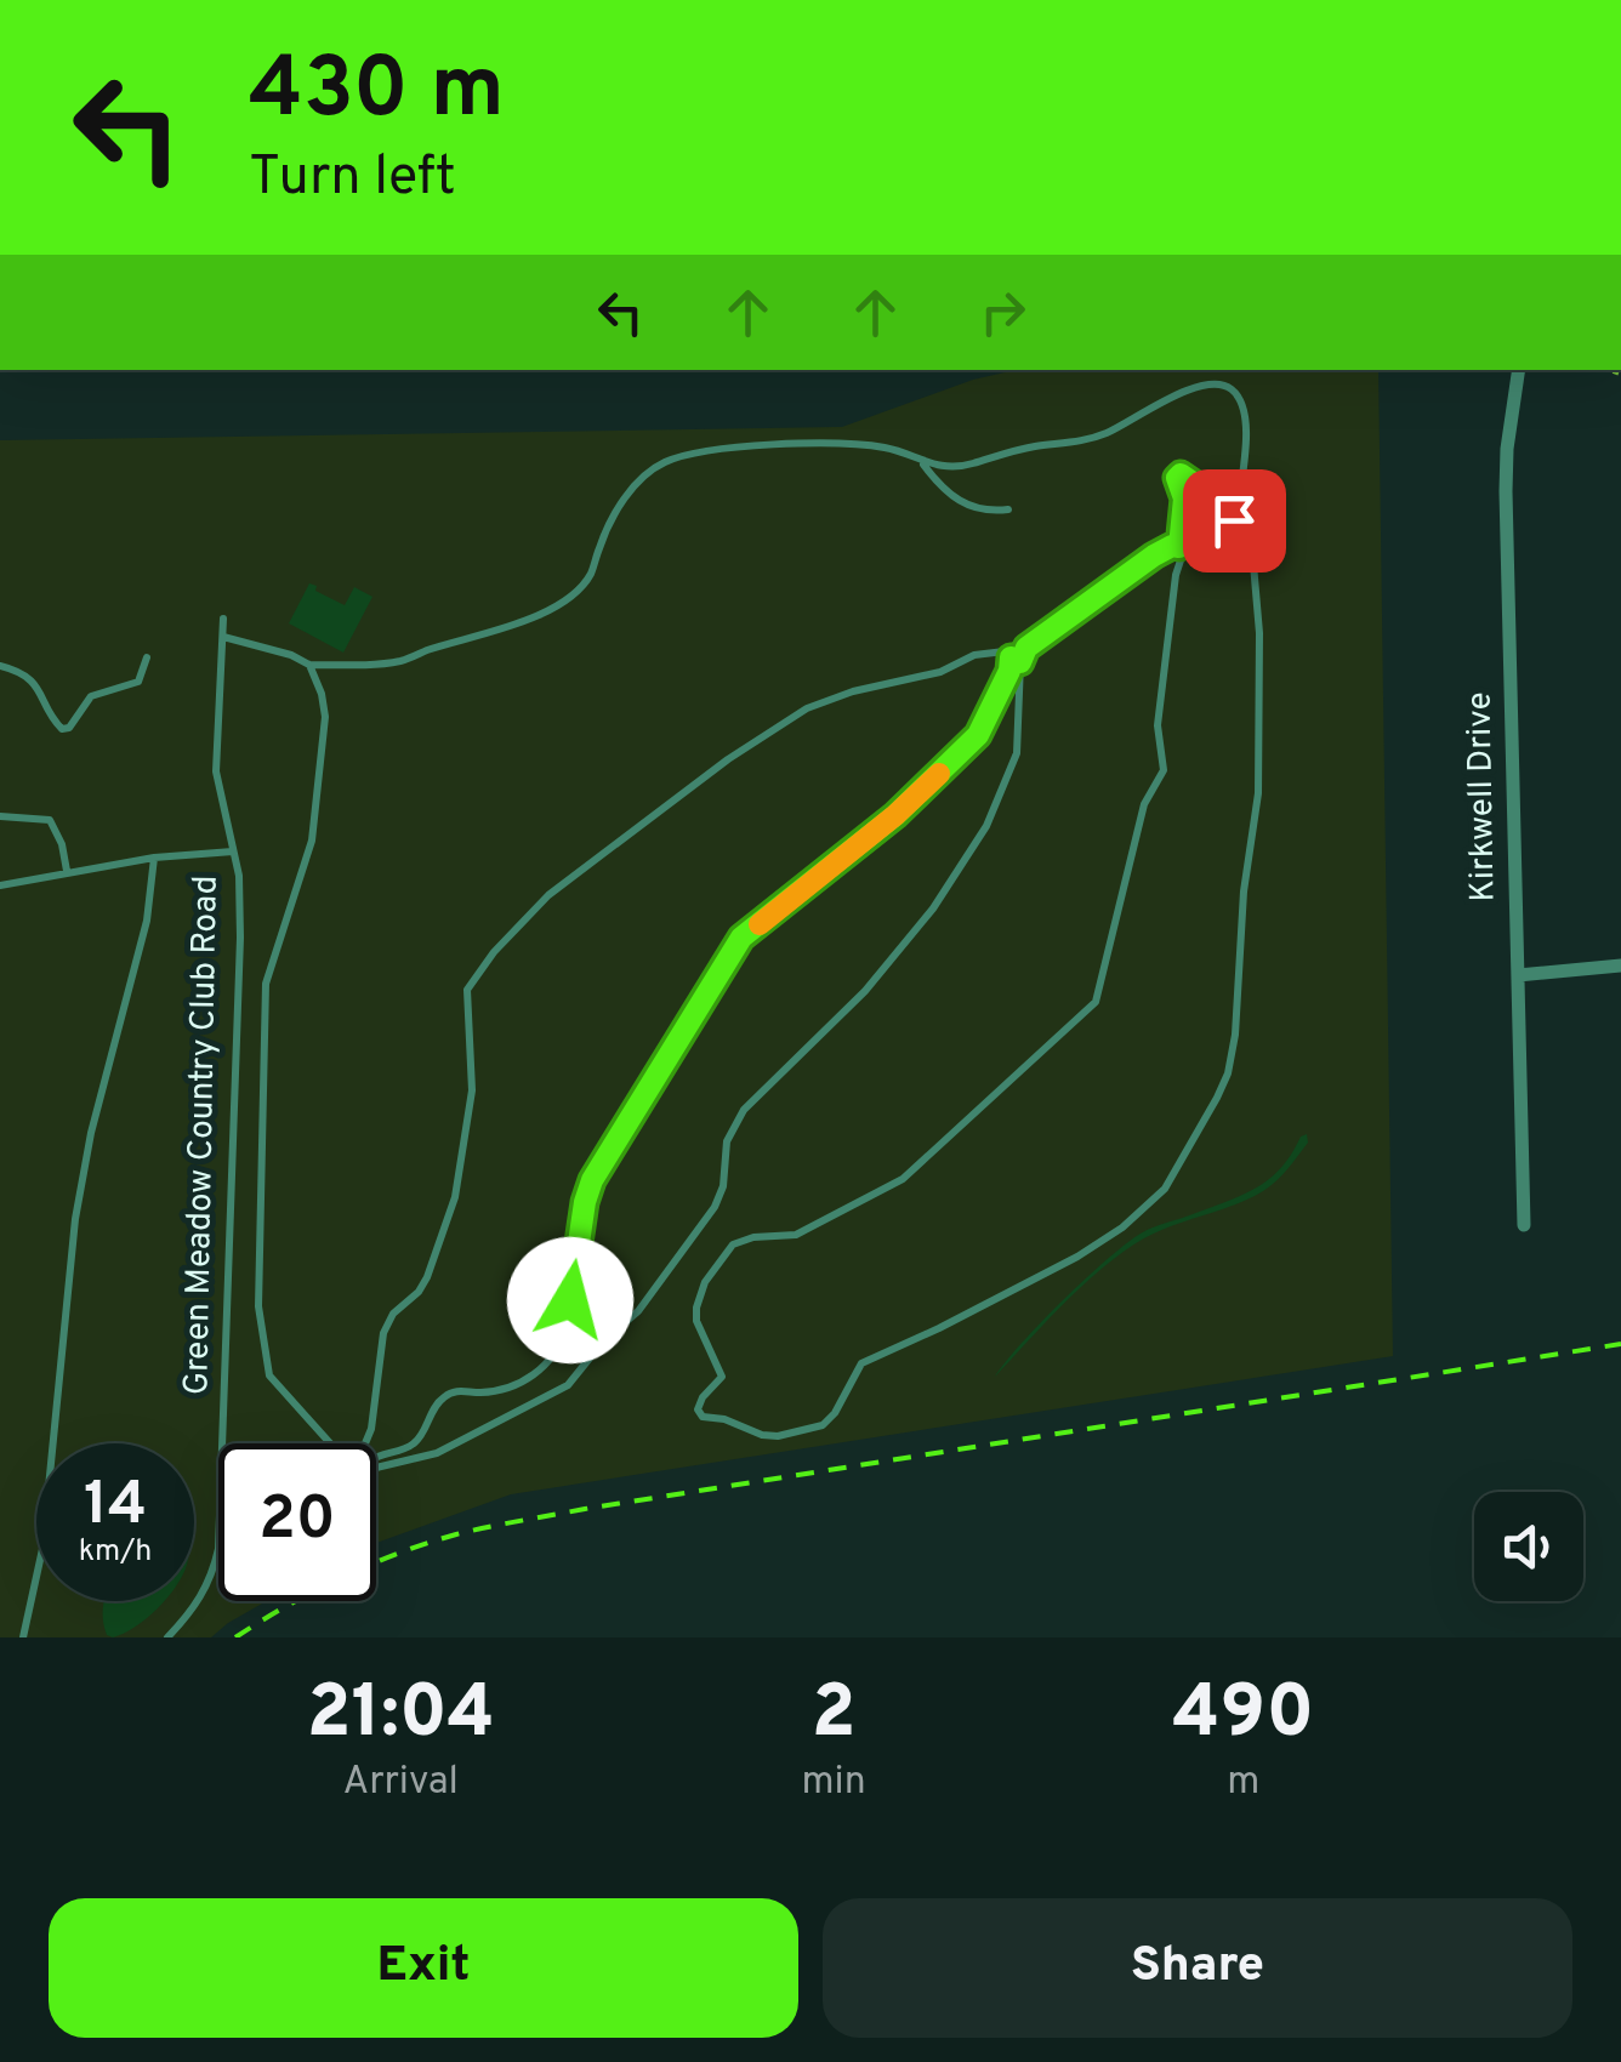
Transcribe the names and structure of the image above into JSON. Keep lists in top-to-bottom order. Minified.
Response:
{"streets":{"street":["Kirkwell Drive"],"lane":["Green Meadow Country Club Road"]},"page":{"turn":["430 m","Turn left"],"speed":"14 km/h","limit":"20","eta":["21:04","Arrival","2","min","490","m"],"buttons":["Exit","Share"]}}
